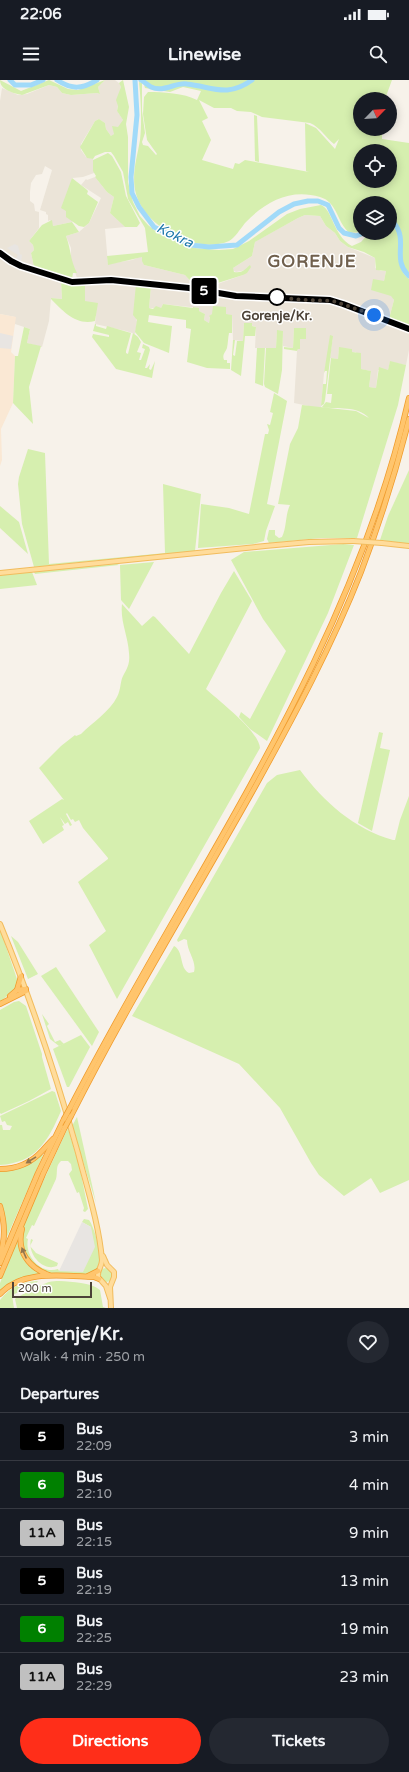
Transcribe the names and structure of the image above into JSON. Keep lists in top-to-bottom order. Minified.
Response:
{"districts":["GORENJE"],"water":["Kokra"],"places":["Gorenje/Kr."],"lines":["bus line 5"],"scale_bar":"200 m","north":"top right","page":{"status":"22:06","header":"Linewise","on_map":"5","scale":"200 m","heading":[["Gorenje/Kr.","Walk · 4 min · 250 m"],"Departures"],"list":[{"mark":"5","name":"Bus","note":"22:09","value":"3 min"},{"mark":"6","name":"Bus","note":"22:10","value":"4 min"},{"mark":"11A","name":"Bus","note":"22:15","value":"9 min"},{"mark":"5","name":"Bus","note":"22:19","value":"13 min"},{"mark":"6","name":"Bus","note":"22:25","value":"19 min"},{"mark":"11A","name":"Bus","note":"22:29","value":"23 min"}],"buttons":["Directions","Tickets"]}}
